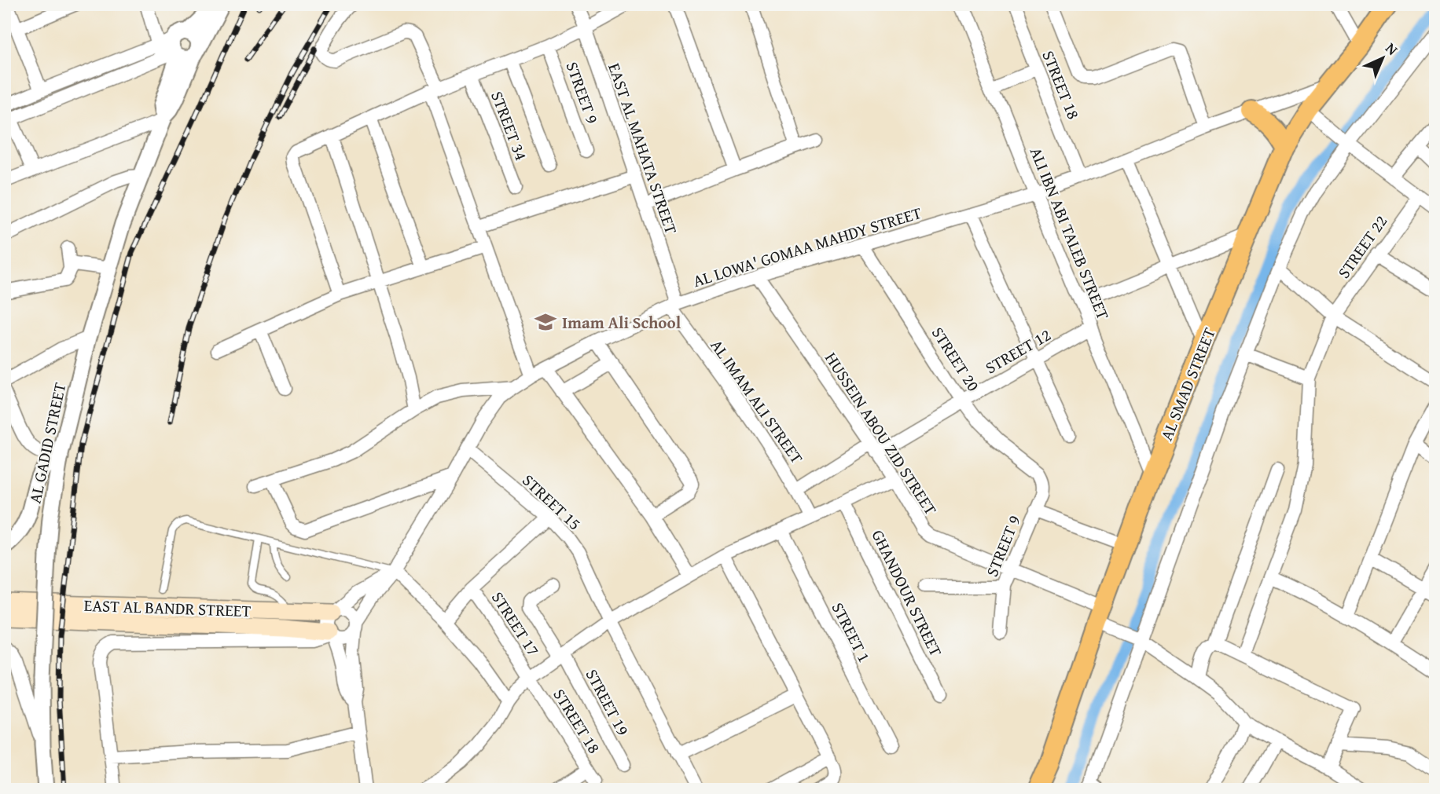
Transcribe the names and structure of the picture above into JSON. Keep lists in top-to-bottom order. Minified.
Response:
{"streets":{"highway":["AL SMAD STREET"],"main road":["EAST AL BANDR STREET"],"street":["STREET 18","STREET 9","STREET 34","EAST AL MAHATA STREET","ALI IBN ABI TALEB STREET","AL LOWA' GOMAA MAHDY STREET","STREET 22","STREET 12","STREET 20","AL IMAM ALI STREET","HUSSEIN ABOU ZID STREET","AL GADID STREET","STREET 15","GHANDOUR STREET","STREET 17","STREET 1","STREET 19"]},"crossings":[["STREET 18","AL LOWA' GOMAA MAHDY STREET"],["STREET 18","STREET 17"],["STREET 9","STREET 20"],["STREET 9","HUSSEIN ABOU ZID STREET"],["EAST AL MAHATA STREET","AL LOWA' GOMAA MAHDY STREET"],["EAST AL MAHATA STREET","AL IMAM ALI STREET"],["ALI IBN ABI TALEB STREET","AL LOWA' GOMAA MAHDY STREET"],["ALI IBN ABI TALEB STREET","STREET 12"],["ALI IBN ABI TALEB STREET","AL SMAD STREET"],["AL LOWA' GOMAA MAHDY STREET","STREET 20"],["AL LOWA' GOMAA MAHDY STREET","AL SMAD STREET"],["AL LOWA' GOMAA MAHDY STREET","AL IMAM ALI STREET"],["AL LOWA' GOMAA MAHDY STREET","HUSSEIN ABOU ZID STREET"],["AL LOWA' GOMAA MAHDY STREET","STREET 15"],["AL LOWA' GOMAA MAHDY STREET","EAST AL BANDR STREET"],["STREET 12","STREET 20"],["STREET 12","AL IMAM ALI STREET"],["STREET 12","HUSSEIN ABOU ZID STREET"],["AL SMAD STREET","HUSSEIN ABOU ZID STREET"]],"places":{"school or university":["Imam Ali School"]},"north":"top right"}
